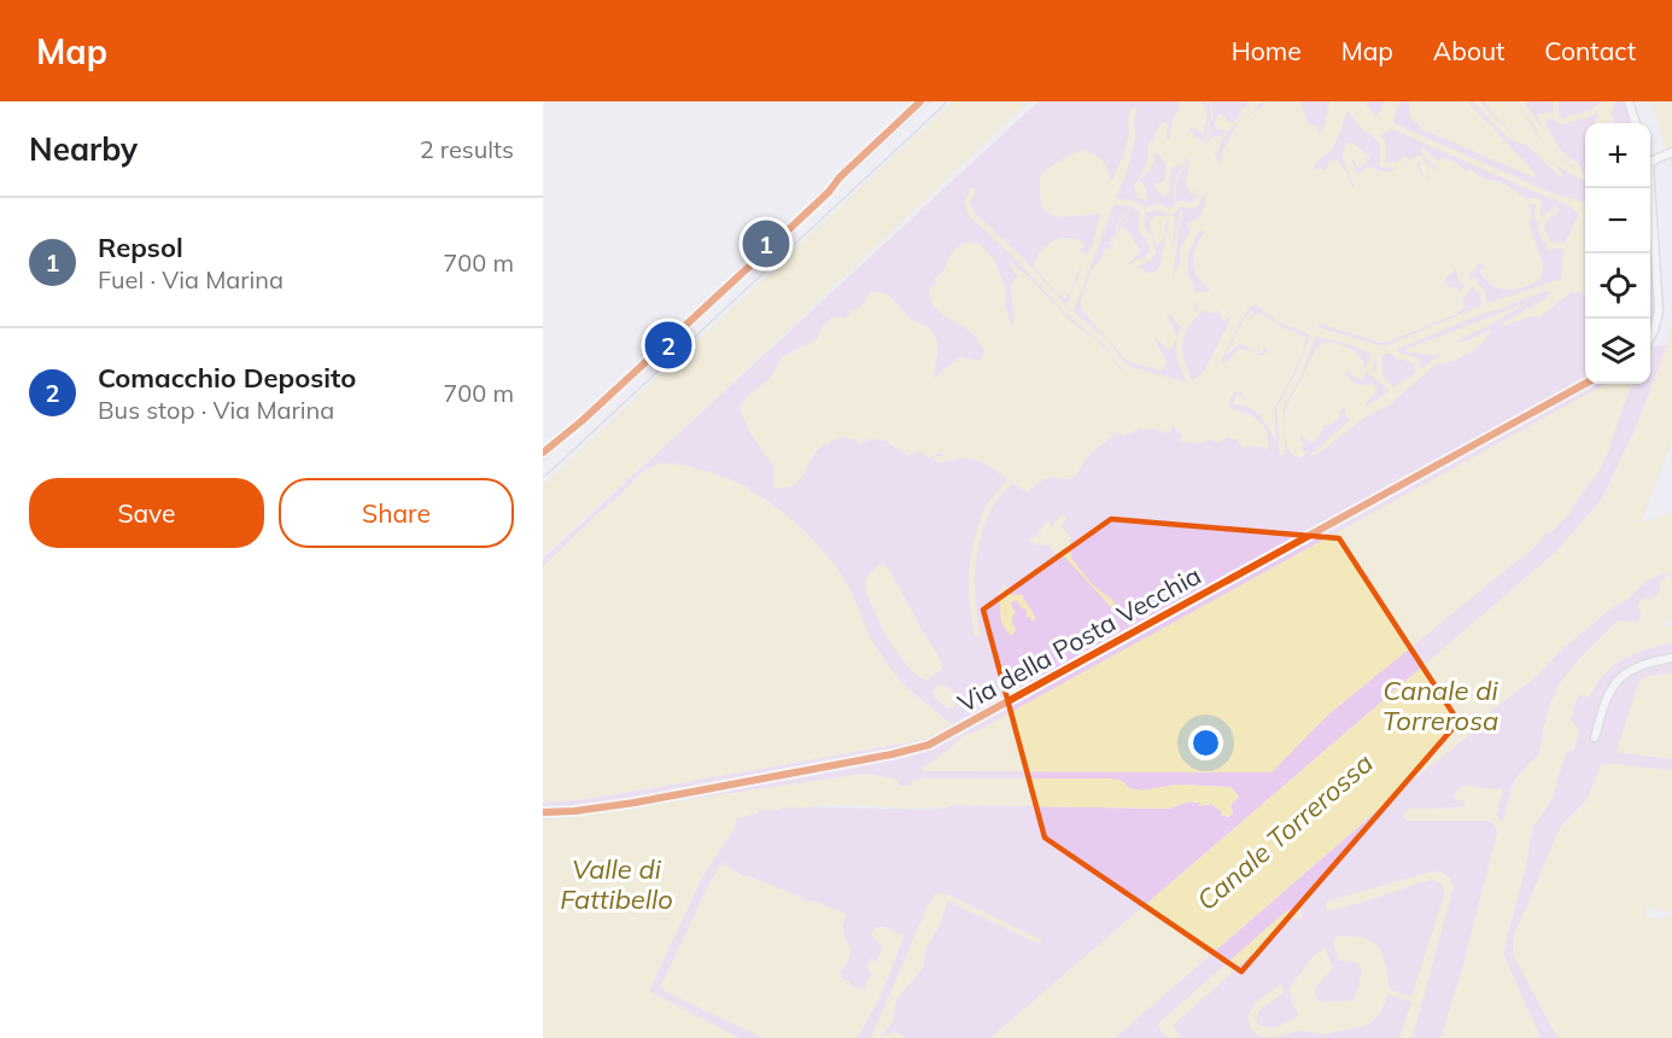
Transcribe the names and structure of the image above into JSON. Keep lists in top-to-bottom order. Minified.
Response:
{"streets":{"street":["Via della Posta Vecchia"]},"water":["Canale di Torrerosa","Canale Torrerossa","Valle di Fattibello"],"page":{"header":"Map","nav":["Home","Map","About","Contact"],"heading":["Nearby","2 results"],"map_buttons":["+","−"],"list":[{"mark":"1","name":"Repsol","note":"Fuel · Via Marina","value":"700 m"},{"mark":"2","name":"Comacchio Deposito","note":"Bus stop · Via Marina","value":"700 m"}],"pins":["1","2"],"buttons":["Save","Share"]}}
